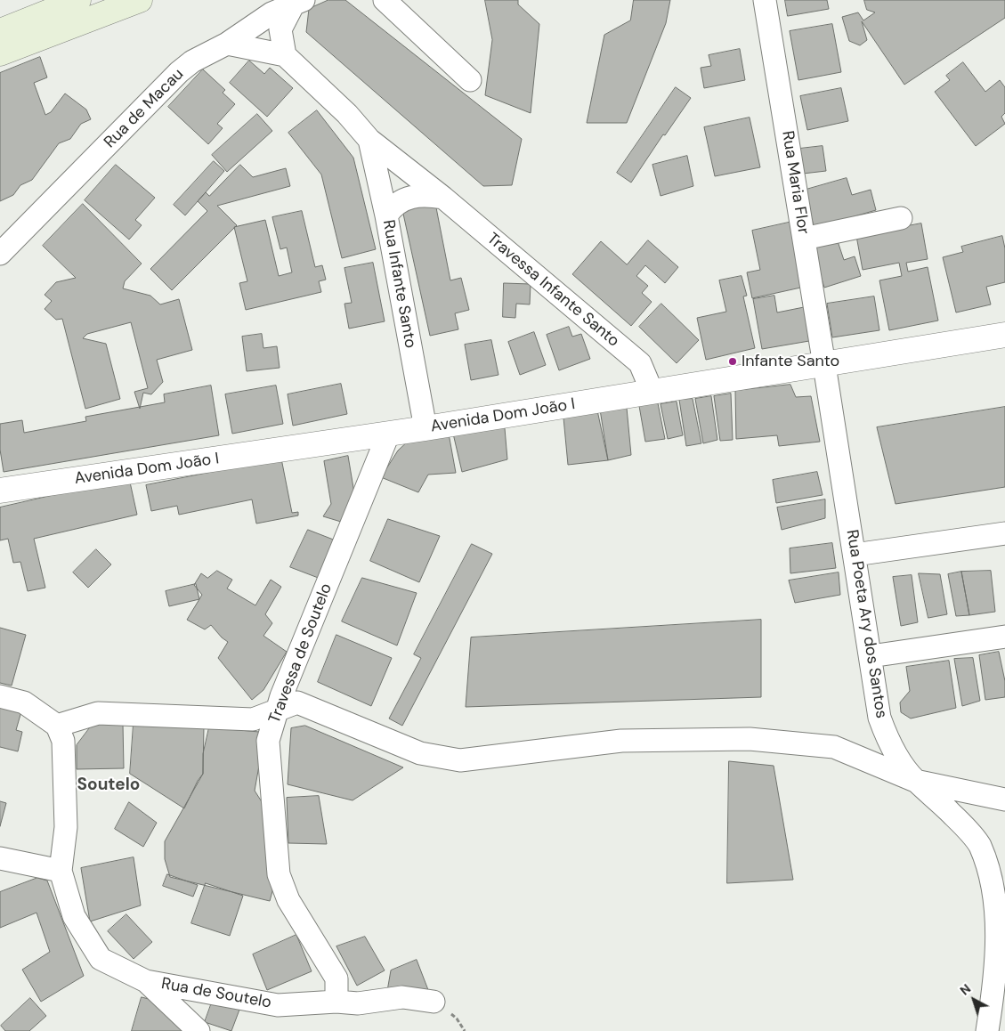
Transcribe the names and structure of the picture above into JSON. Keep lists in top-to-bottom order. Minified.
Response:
{"streets":{"street":["Rua de Macau","Rua Maria Flor","Rua Infante Santo","Travessa Infante Santo","Avenida Dom João I","Rua Poeta Ary dos Santos","Travessa de Soutelo","Rua de Soutelo"]},"crossings":[["Rua Maria Flor","Avenida Dom João I"],["Rua Maria Flor","Rua Poeta Ary dos Santos"],["Rua Infante Santo","Travessa Infante Santo"],["Rua Infante Santo","Avenida Dom João I"],["Travessa Infante Santo","Avenida Dom João I"],["Avenida Dom João I","Rua Poeta Ary dos Santos"],["Avenida Dom João I","Travessa de Soutelo"],["Travessa de Soutelo","Rua de Soutelo"]],"districts":["Soutelo"],"places":["Infante Santo"],"north":"top left"}
